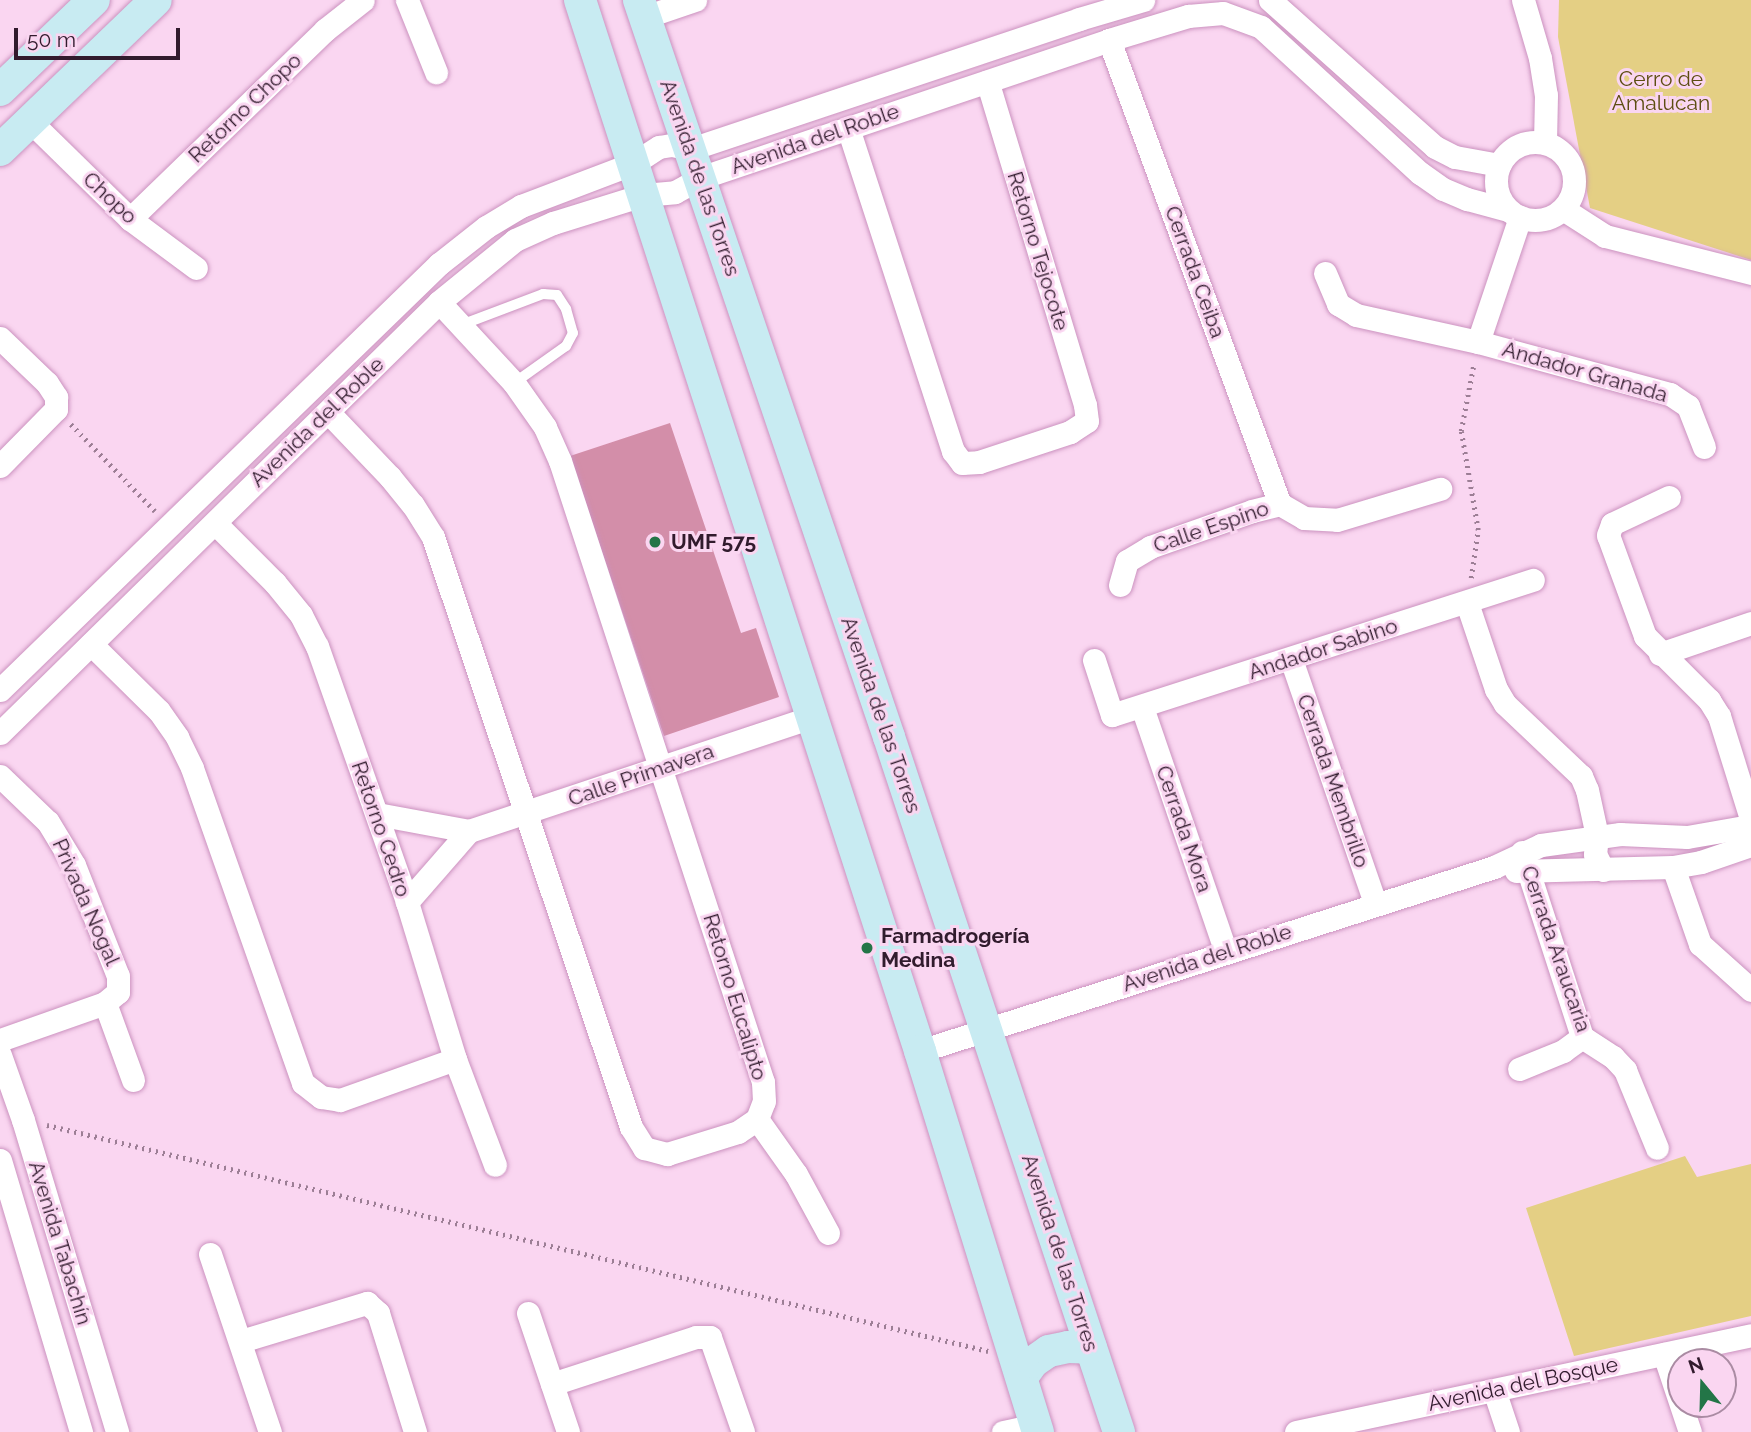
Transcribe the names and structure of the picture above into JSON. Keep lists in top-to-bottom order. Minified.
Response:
{"streets":{"street":["Retorno Chopo","Avenida del Roble","Avenida de las Torres","Chopo","Retorno Tejocote","Cerrada Ceiba","Andador Granada","Calle Espino","Andador Sabino","Calle Primavera","Cerrada Membrillo","Retorno Cedro","Cerrada Mora","Privada Nogal","Cerrada Araucaria","Retorno Eucalipto","Avenida Tabachín","Avenida del Bosque"]},"crossings":[["Retorno Chopo","Chopo"],["Avenida del Roble","Avenida de las Torres"],["Avenida del Roble","Retorno Tejocote"],["Avenida del Roble","Cerrada Ceiba"],["Avenida del Roble","Cerrada Membrillo"],["Avenida del Roble","Retorno Cedro"],["Avenida del Roble","Cerrada Mora"],["Avenida del Roble","Cerrada Araucaria"],["Avenida del Roble","Retorno Eucalipto"],["Cerrada Ceiba","Calle Espino"],["Andador Sabino","Cerrada Membrillo"],["Andador Sabino","Cerrada Mora"],["Calle Primavera","Retorno Cedro"],["Calle Primavera","Retorno Eucalipto"]],"parks":["Cerro de Amalucan"],"places":["UMF 575","Farmadrogería Medina"],"scale_bar":"50 m","north":"top"}
